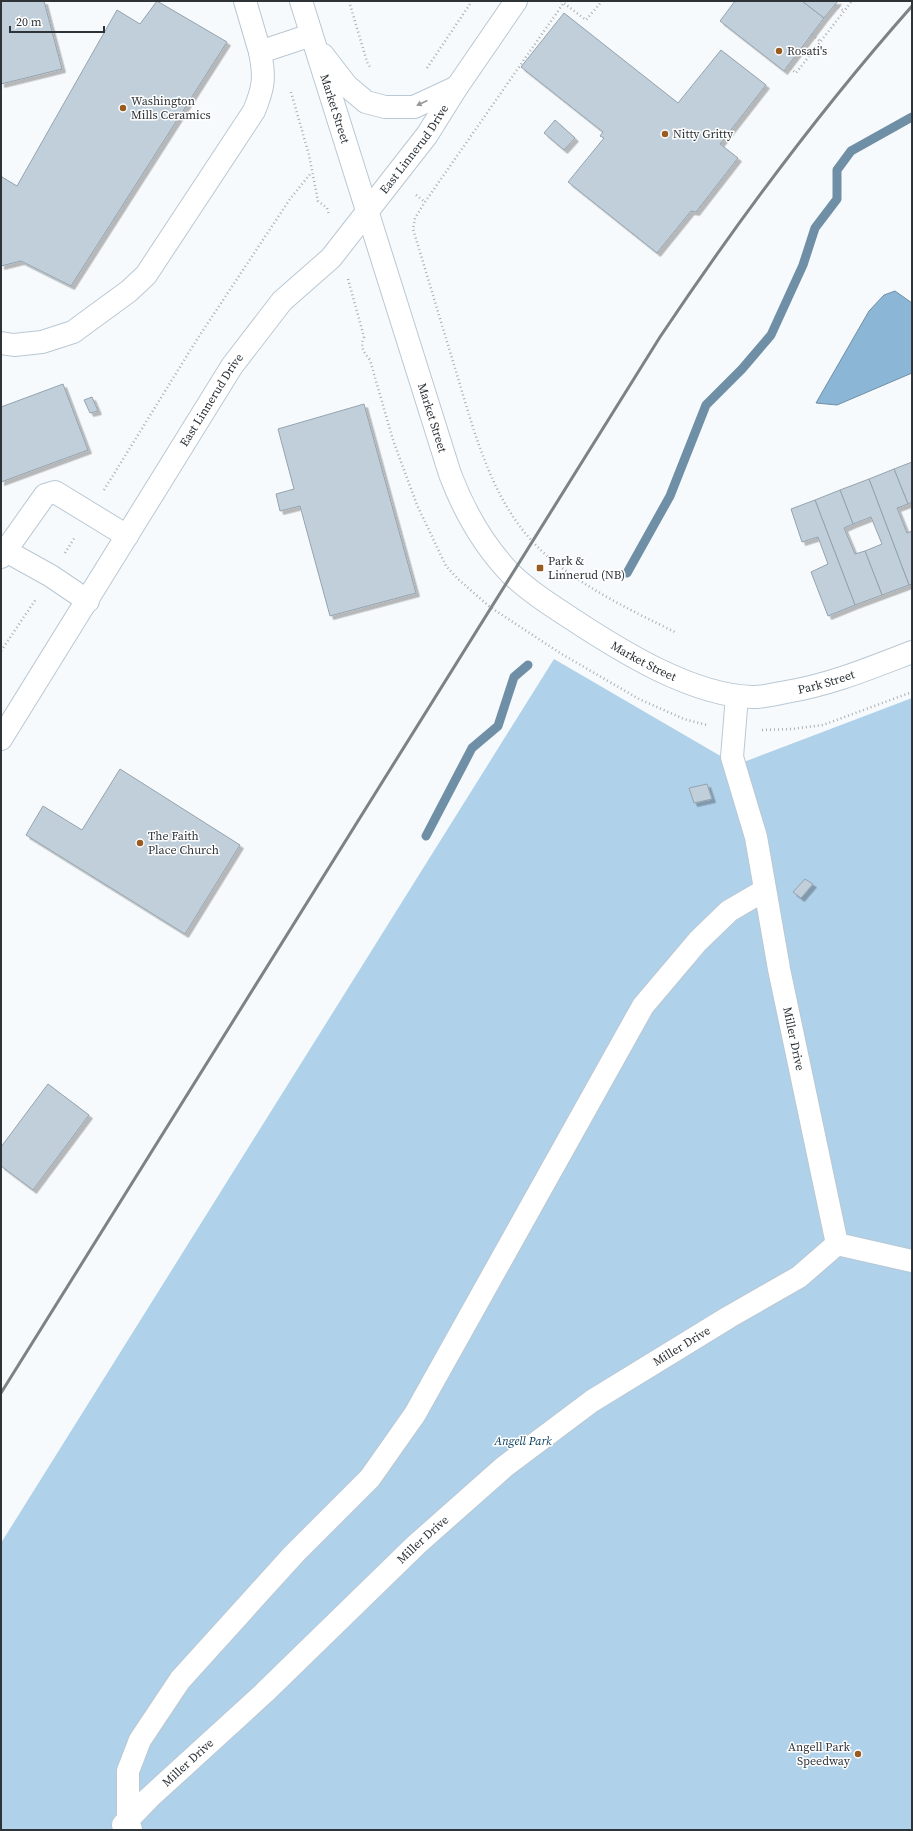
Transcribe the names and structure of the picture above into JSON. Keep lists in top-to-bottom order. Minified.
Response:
{"streets":{"street":["Market Street","East Linnerud Drive","Park Street","Miller Drive"]},"crossings":[["Market Street","East Linnerud Drive"],["Market Street","Park Street"],["Market Street","Miller Drive"],["Park Street","Miller Drive"]],"parks":["Angell Park"],"places":{"other":["Rosati's","Washington Mills Ceramics","Nitty Gritty","The Faith Place Church","Angell Park Speedway"],"transit":["Park & Linnerud (NB)"]},"scale_bar":"20 m"}
